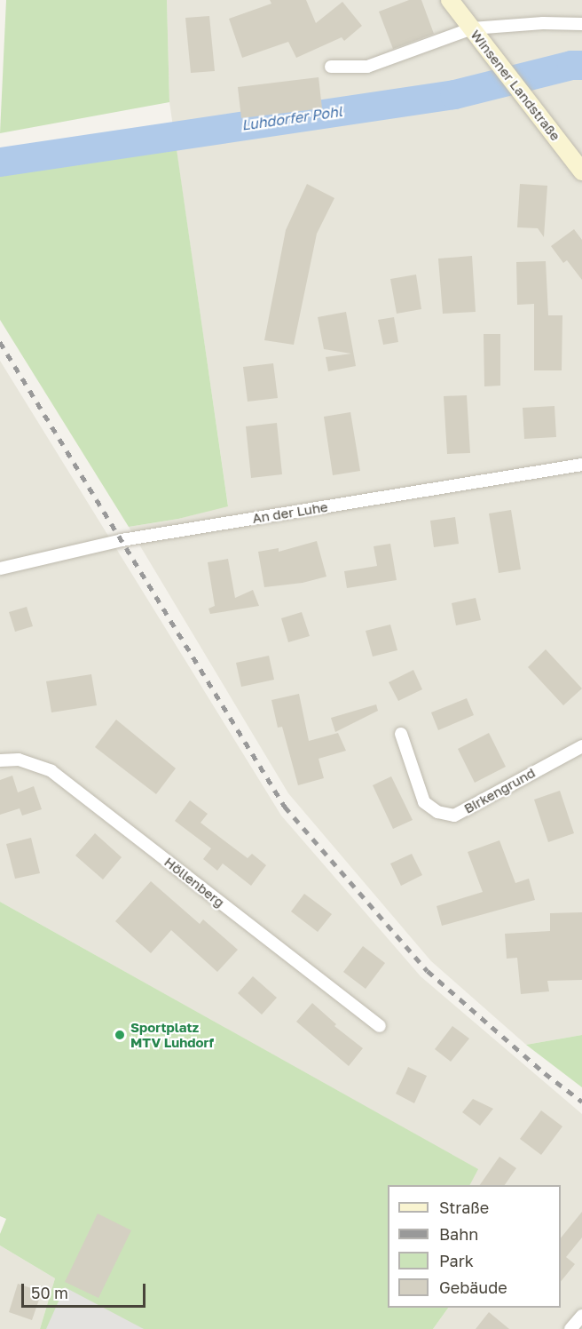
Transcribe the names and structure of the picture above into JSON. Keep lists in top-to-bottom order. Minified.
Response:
{"streets":{"main road":["Winsener Landstraße"],"street":["An der Luhe","Birkengrund","Höllenberg"]},"water":["Luhdorfer Pohl"],"places":["Sportplatz MTV Luhdorf"],"legend":["Straße","Bahn","Park","Gebäude"],"scale_bar":"50 m"}
